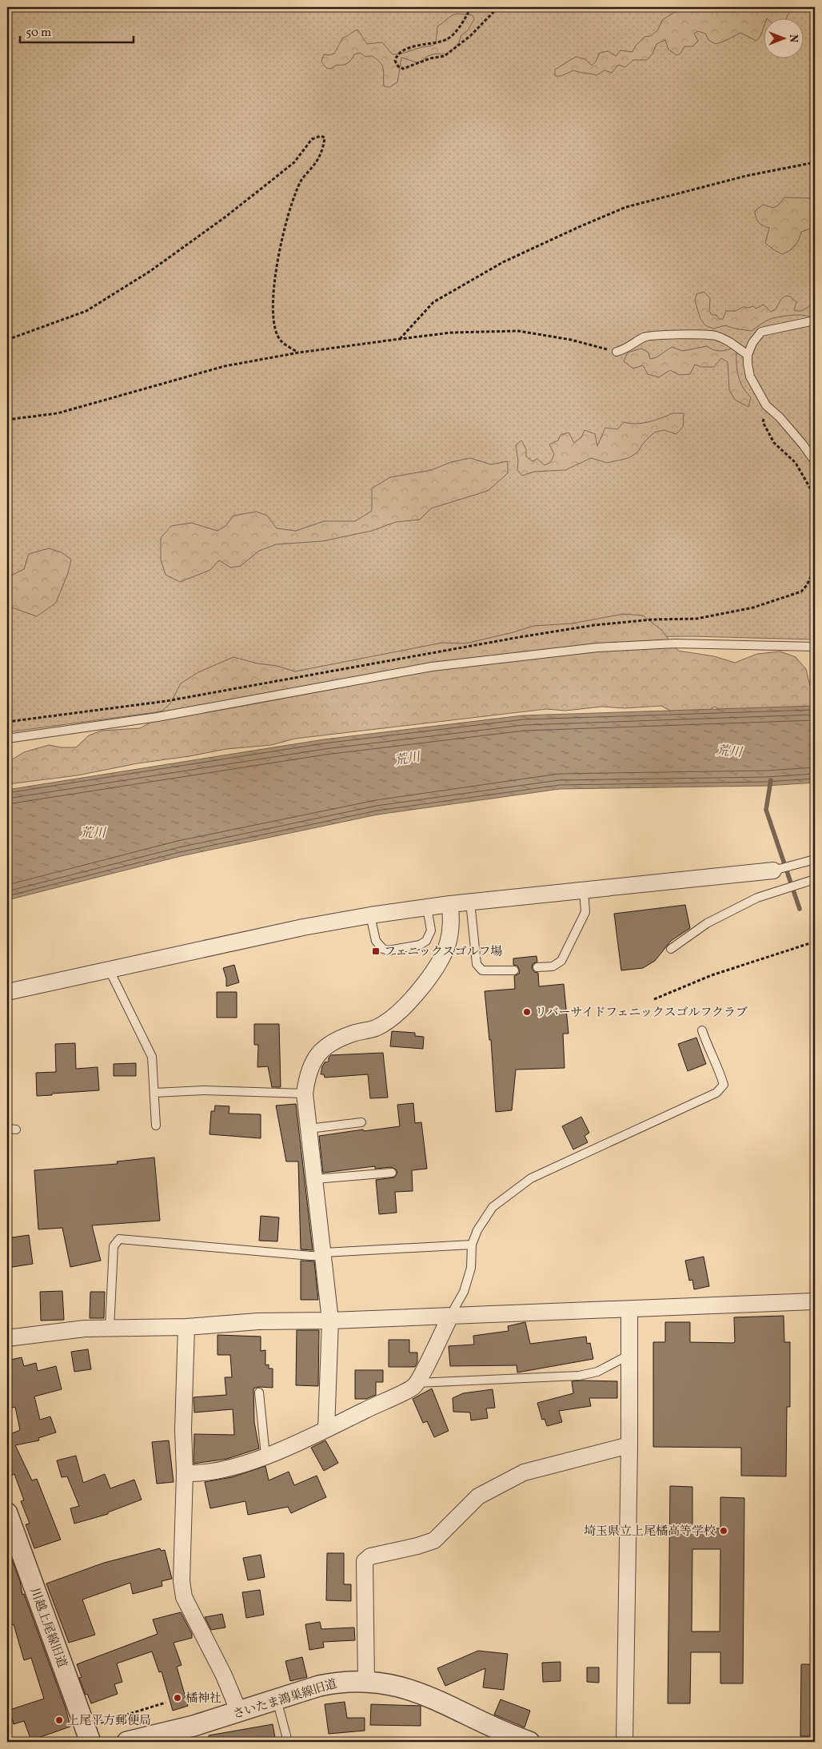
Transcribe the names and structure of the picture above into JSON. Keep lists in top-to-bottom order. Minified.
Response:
{"streets":{"street":["川越上尾線旧道","さいたま鴻巣線旧道"]},"water":["荒川"],"places":{"transit":["フェニックスゴルフ場"],"other":["リバーサイドフェニックスゴルフクラブ","埼玉県立上尾橘高等学校","橘神社","上尾平方郵便局"]},"scale_bar":"50 m","north":"right"}
